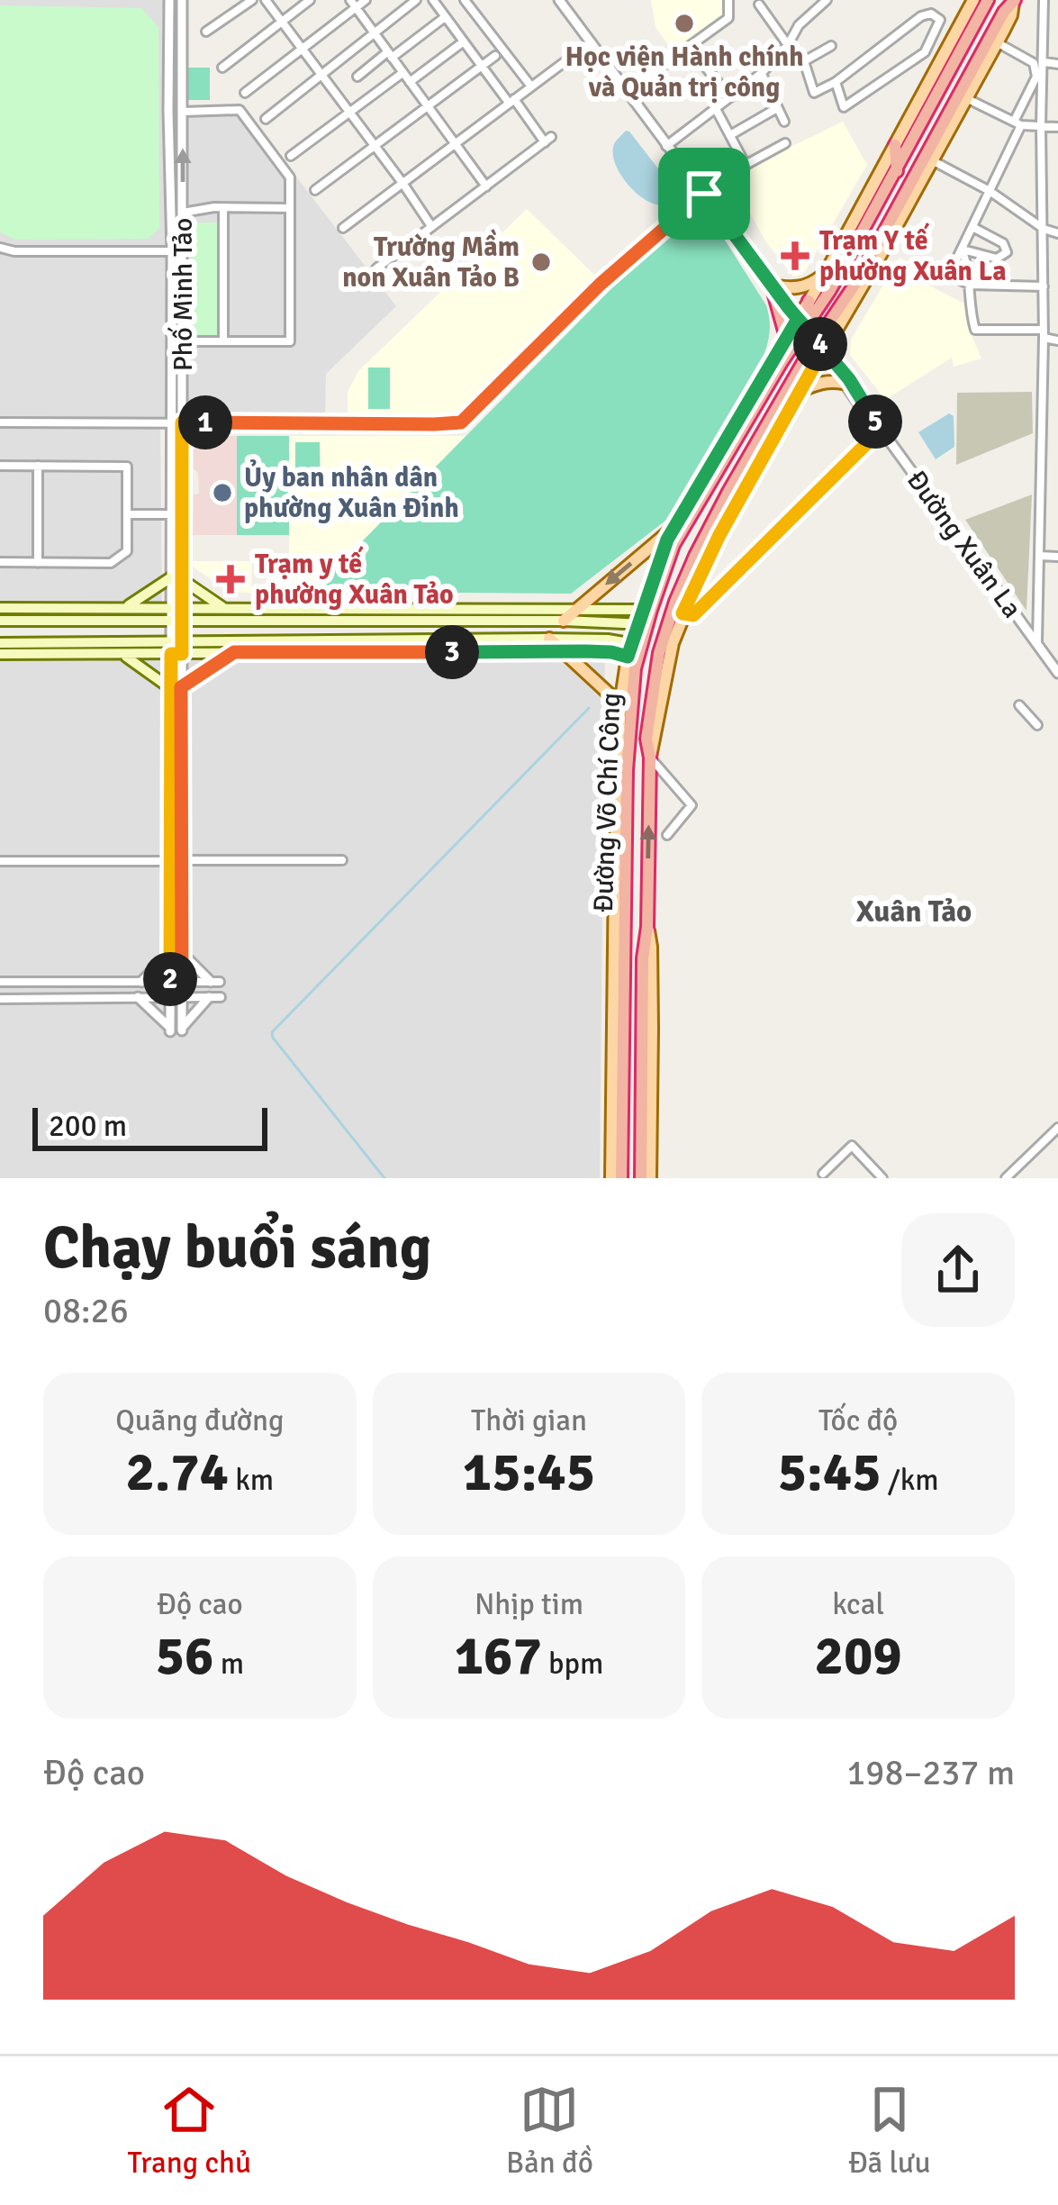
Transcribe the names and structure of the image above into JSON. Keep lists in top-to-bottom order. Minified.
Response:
{"streets":{"highway":["Đường Võ Chí Công"],"street":["Phố Minh Tảo","Đường Xuân La"]},"crossings":[["Đường Xuân La","Đường Võ Chí Công"]],"districts":["Xuân Tảo"],"places":{"other":["Học viện Hành chính và Quản trị công","Trường Mầm non Xuân Tảo B","Ủy ban nhân dân phường Xuân Đỉnh"],"health":["Trạm Y tế phường Xuân La","Trạm y tế phường Xuân Tảo"]},"scale_bar":"200 m","page":{"pins":["4","5","1","3","2"],"scale":"200 m","heading":["Chạy buổi sáng","08:26"],"stats":[["Quãng đường","2.74 km"],["Thời gian","15:45"],["Tốc độ","5:45 /km"],["Độ cao","56 m"],["Nhịp tim","167 bpm"],["kcal","209"]],"chart":["Độ cao","198–237 m"],"tabs":["Trang chủ","Bản đồ","Đã lưu"]}}
